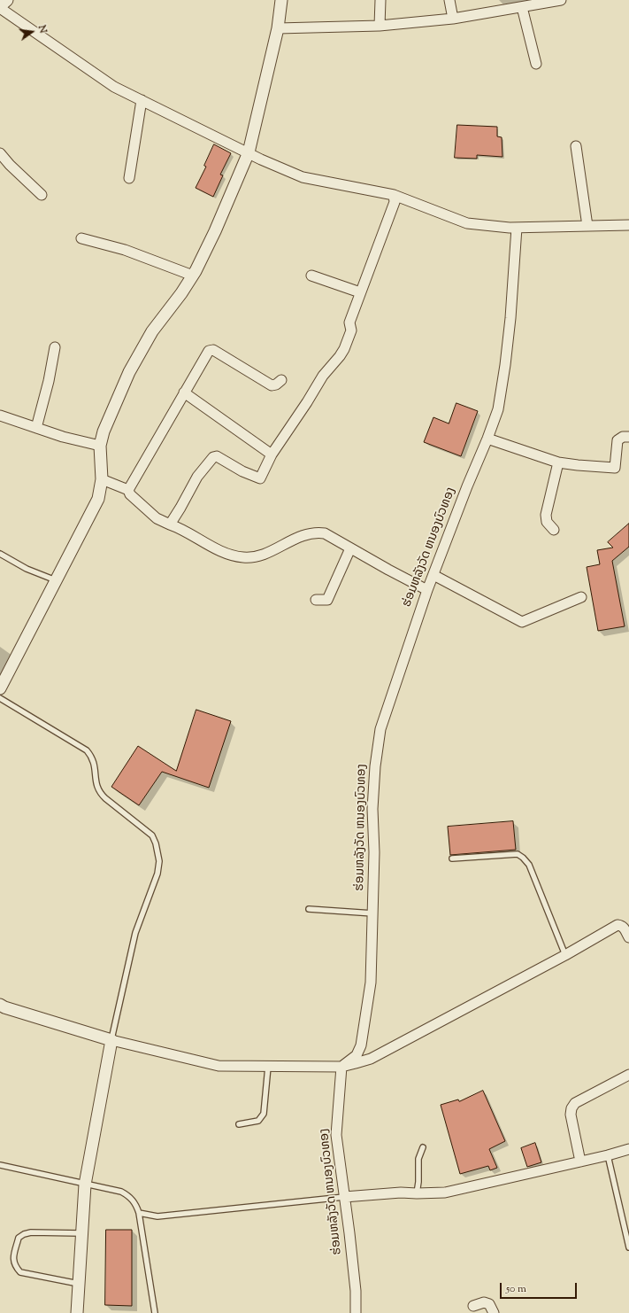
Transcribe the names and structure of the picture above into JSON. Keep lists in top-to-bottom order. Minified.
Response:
{"streets":{"street":["ຮ່ອມຫລັງວັດ ຫນອງບົວທອງ"]},"scale_bar":"50 m","north":"right"}
